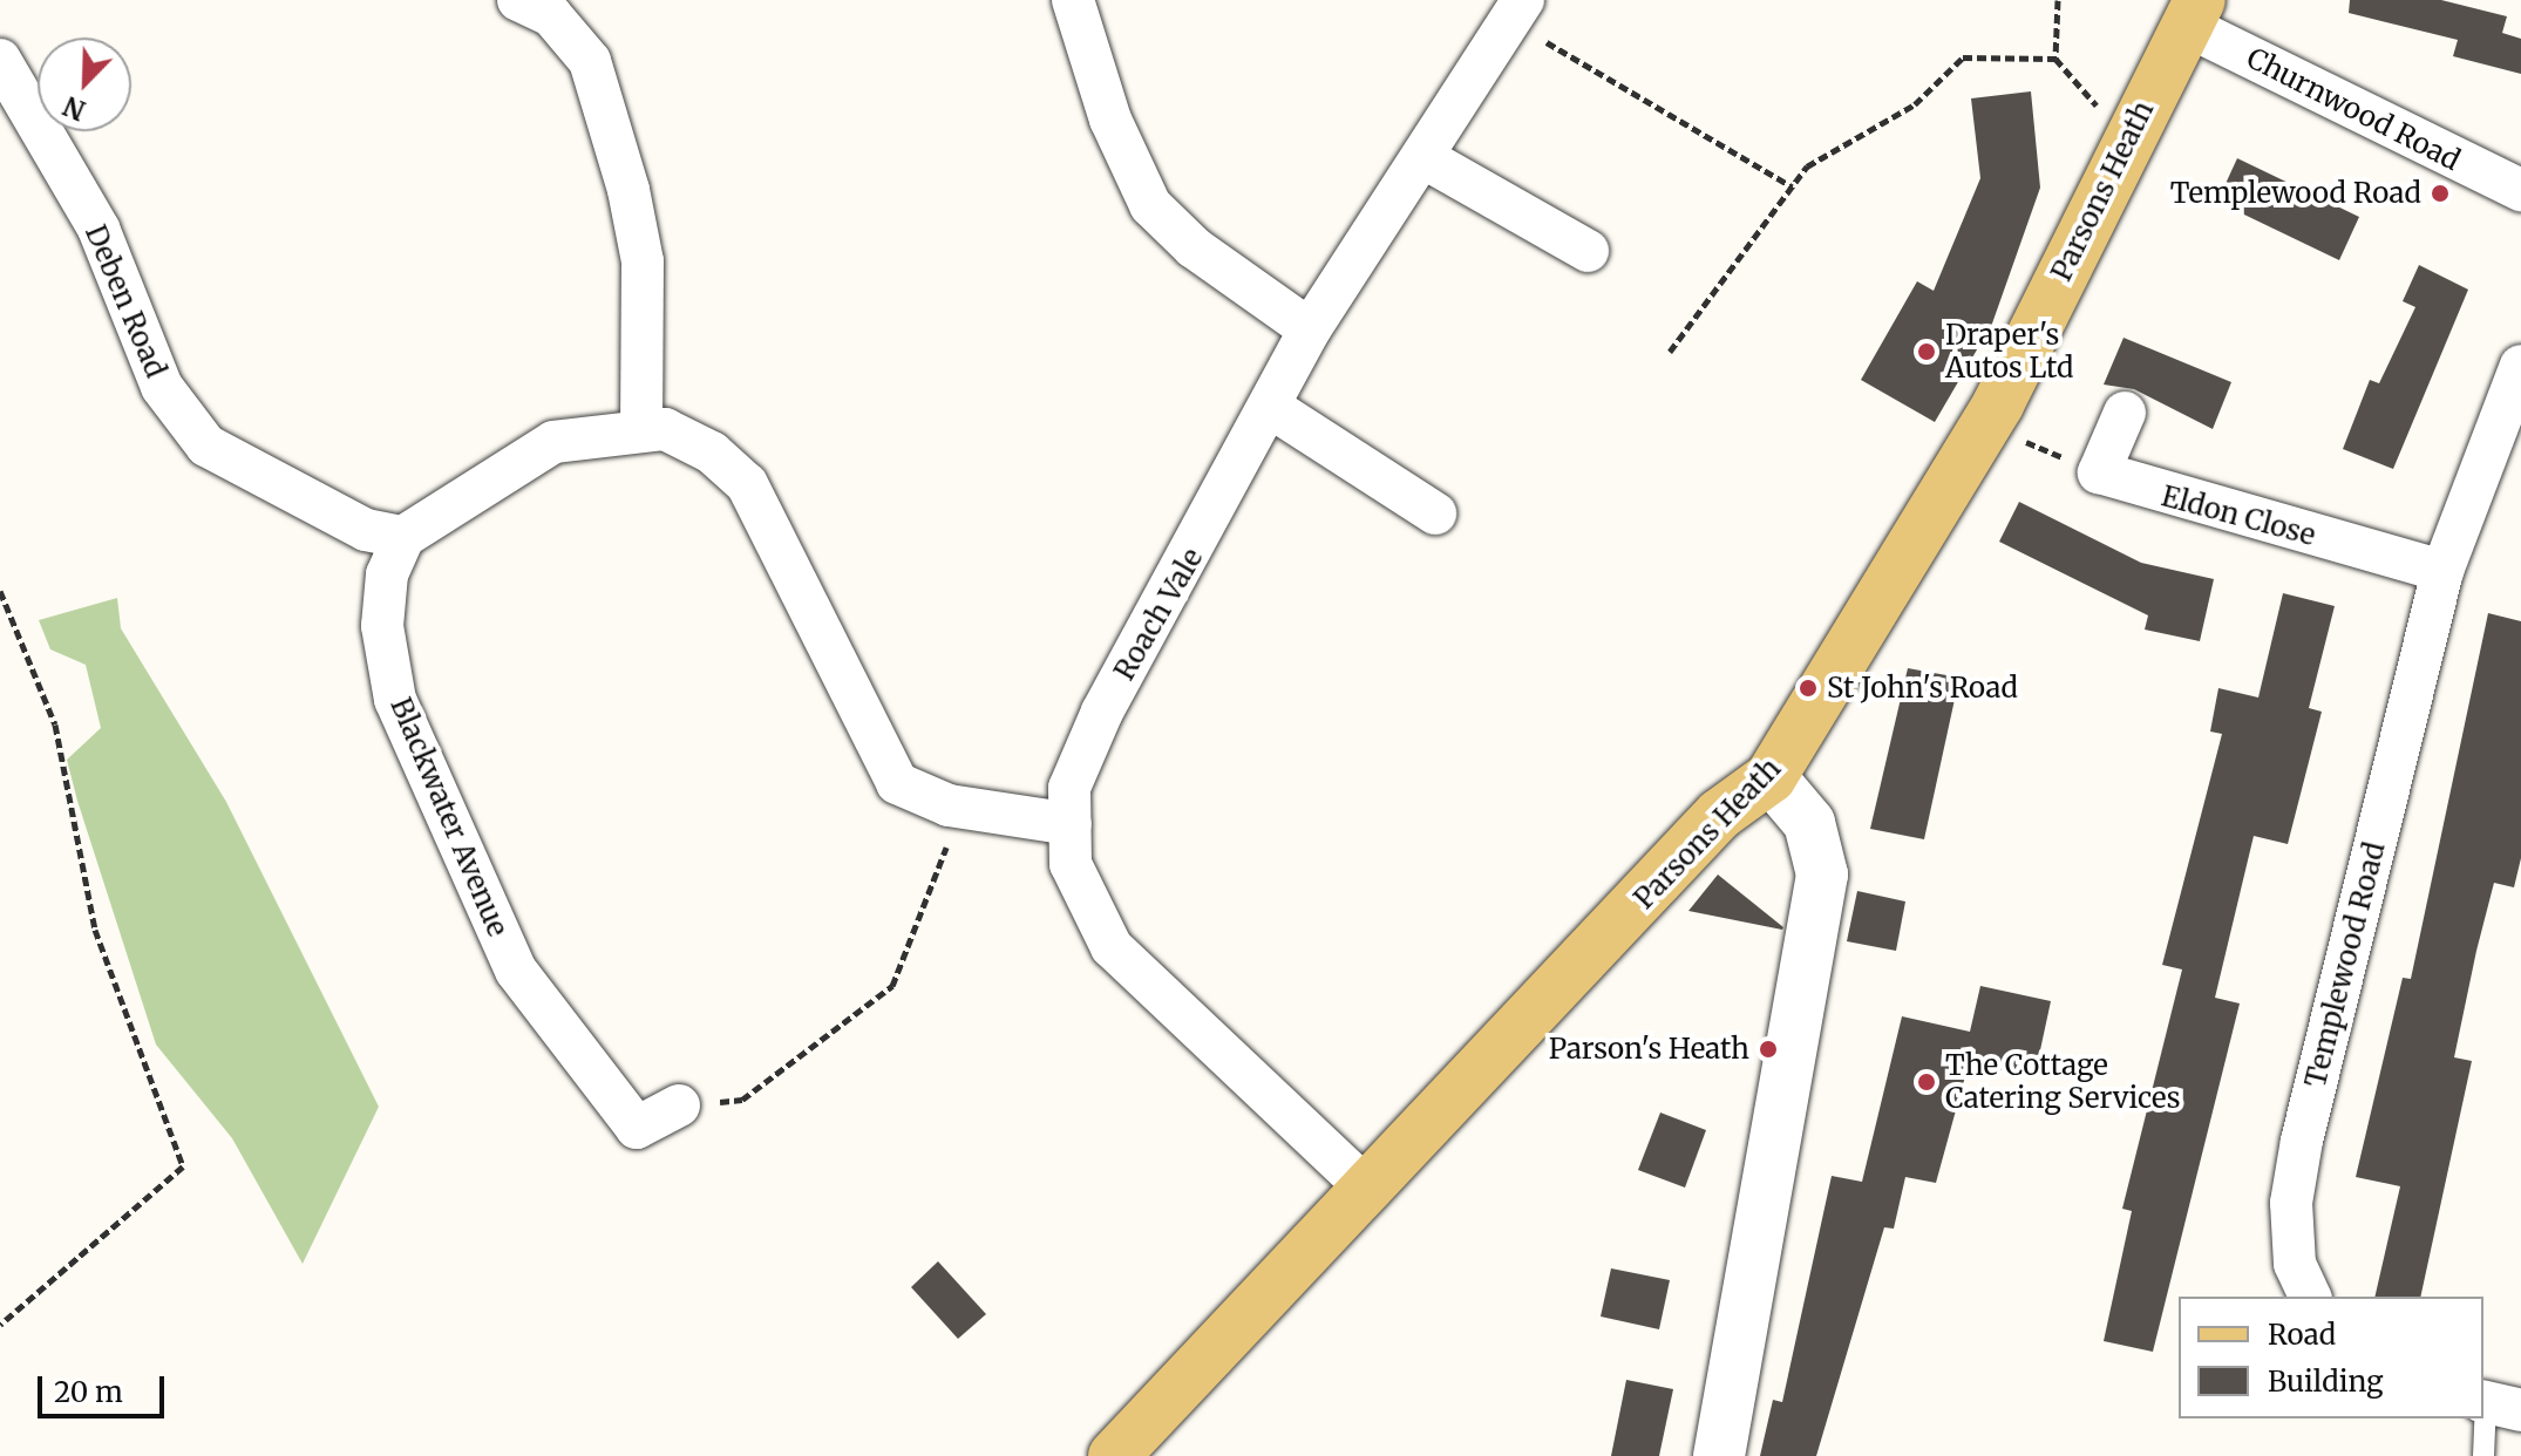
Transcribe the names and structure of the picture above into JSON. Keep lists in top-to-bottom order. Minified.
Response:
{"streets":{"main road":["Parsons Heath"],"street":["Churnwood Road","Deben Road","Eldon Close","Roach Vale","Blackwater Avenue","Templewood Road"]},"crossings":[["Churnwood Road","Parsons Heath"],["Parsons Heath","Roach Vale"],["Deben Road","Blackwater Avenue"],["Eldon Close","Templewood Road"]],"places":["Templewood Road","Draper's Autos Ltd","St John's Road","Parson's Heath","The Cottage Catering Services"],"legend":["Road","Building"],"scale_bar":"20 m","north":"bottom left"}
